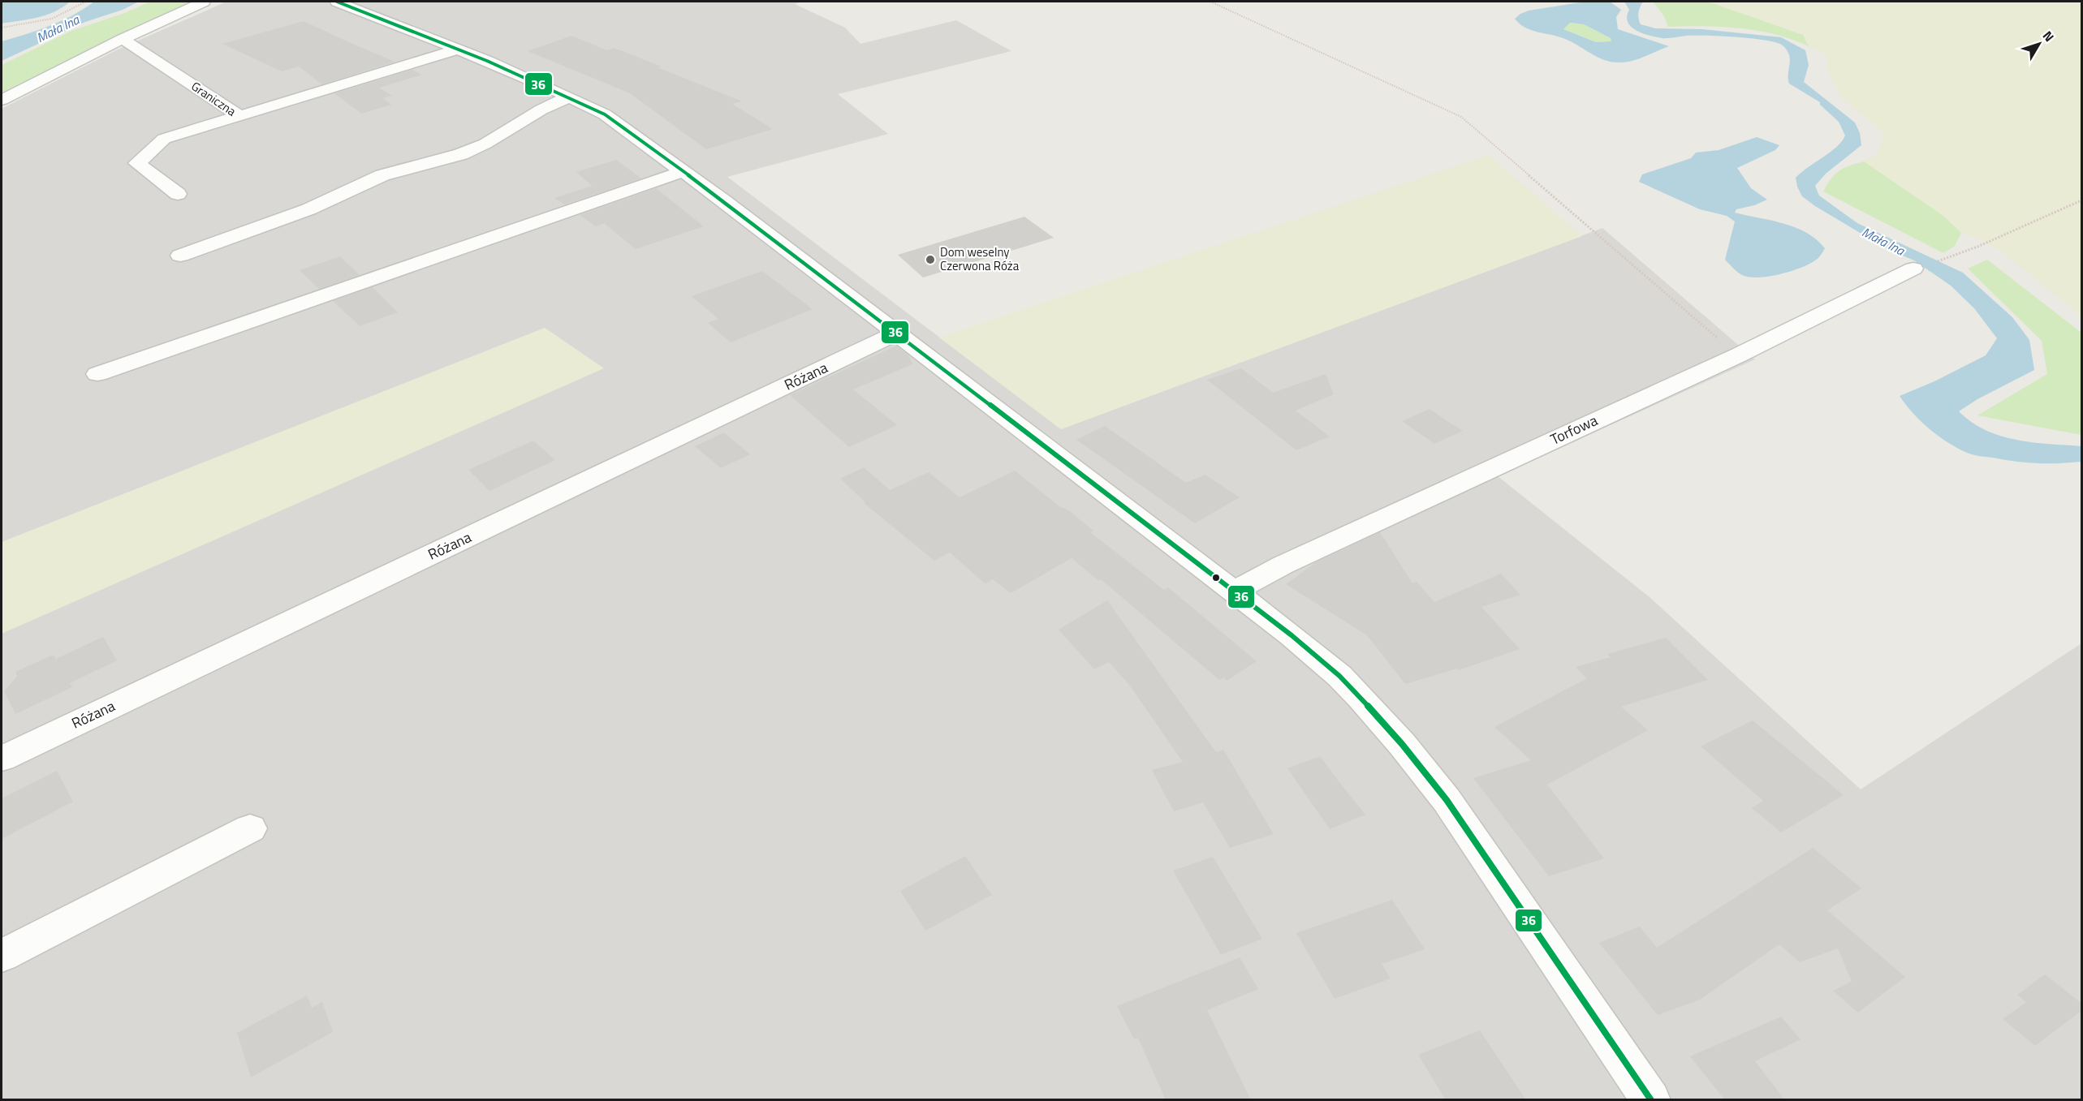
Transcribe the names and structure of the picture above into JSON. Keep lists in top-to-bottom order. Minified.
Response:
{"streets":{"street":["Graniczna","Różana","Torfowa"]},"water":["Mała Ina"],"places":["Dom weselny Czerwona Róża"],"lines":["transit line 36"],"north":"top right"}
